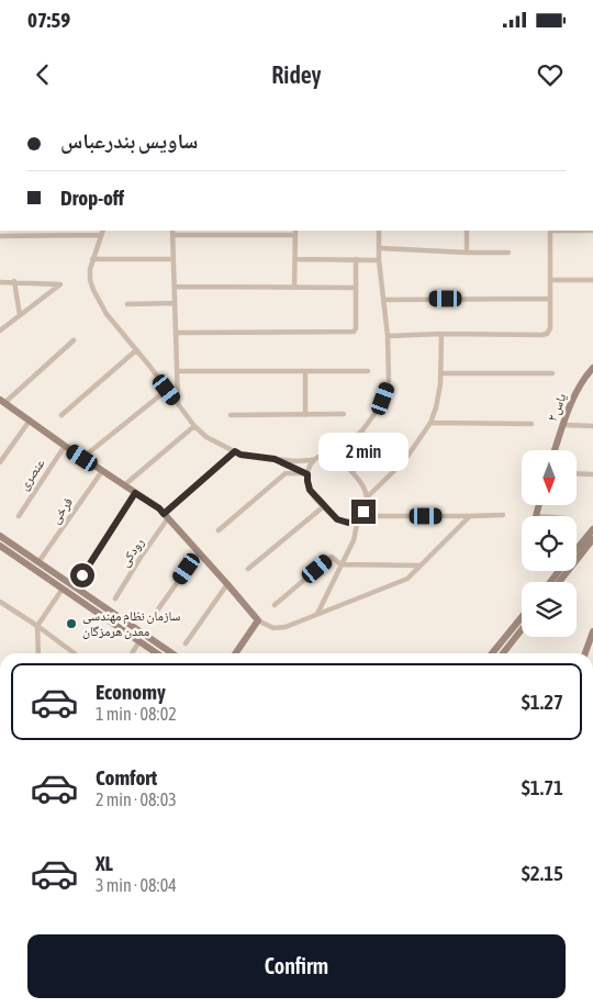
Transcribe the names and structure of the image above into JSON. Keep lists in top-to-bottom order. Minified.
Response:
{"streets":{"main road":["یاس ۲"],"street":["عنصری","فرخی","رودکی"]},"places":["سازمان نظام مهندسی معدن هرمزگان"],"north":"bottom","page":{"status":"07:59","header":"Ridey","banner":["ساویس بندرعباس","Drop-off"],"bubble":"2 min","list":[{"name":"Economy","note":"1 min · 08:02","value":"$1.27"},{"name":"Comfort","note":"2 min · 08:03","value":"$1.71"},{"name":"XL","note":"3 min · 08:04","value":"$2.15"}],"buttons":"Confirm"}}
